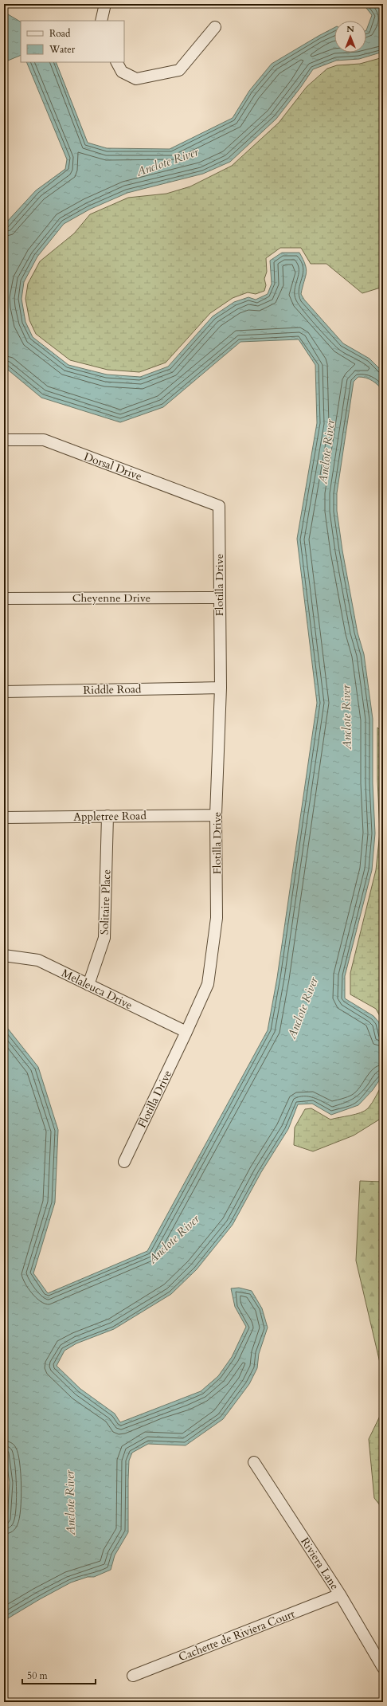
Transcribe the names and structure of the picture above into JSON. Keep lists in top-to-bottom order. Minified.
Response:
{"streets":{"street":["Dorsal Drive","Flotilla Drive","Cheyenne Drive","Riddle Road","Appletree Road","Solitaire Place","Melaleuca Drive","Riviera Lane","Cachette de Riviera Court"]},"crossings":[["Dorsal Drive","Flotilla Drive"],["Flotilla Drive","Cheyenne Drive"],["Flotilla Drive","Riddle Road"],["Flotilla Drive","Appletree Road"],["Flotilla Drive","Melaleuca Drive"],["Appletree Road","Solitaire Place"],["Solitaire Place","Melaleuca Drive"],["Riviera Lane","Cachette de Riviera Court"]],"water":["Anclote River"],"legend":["Road","Water"],"scale_bar":"50 m","north":"top"}
